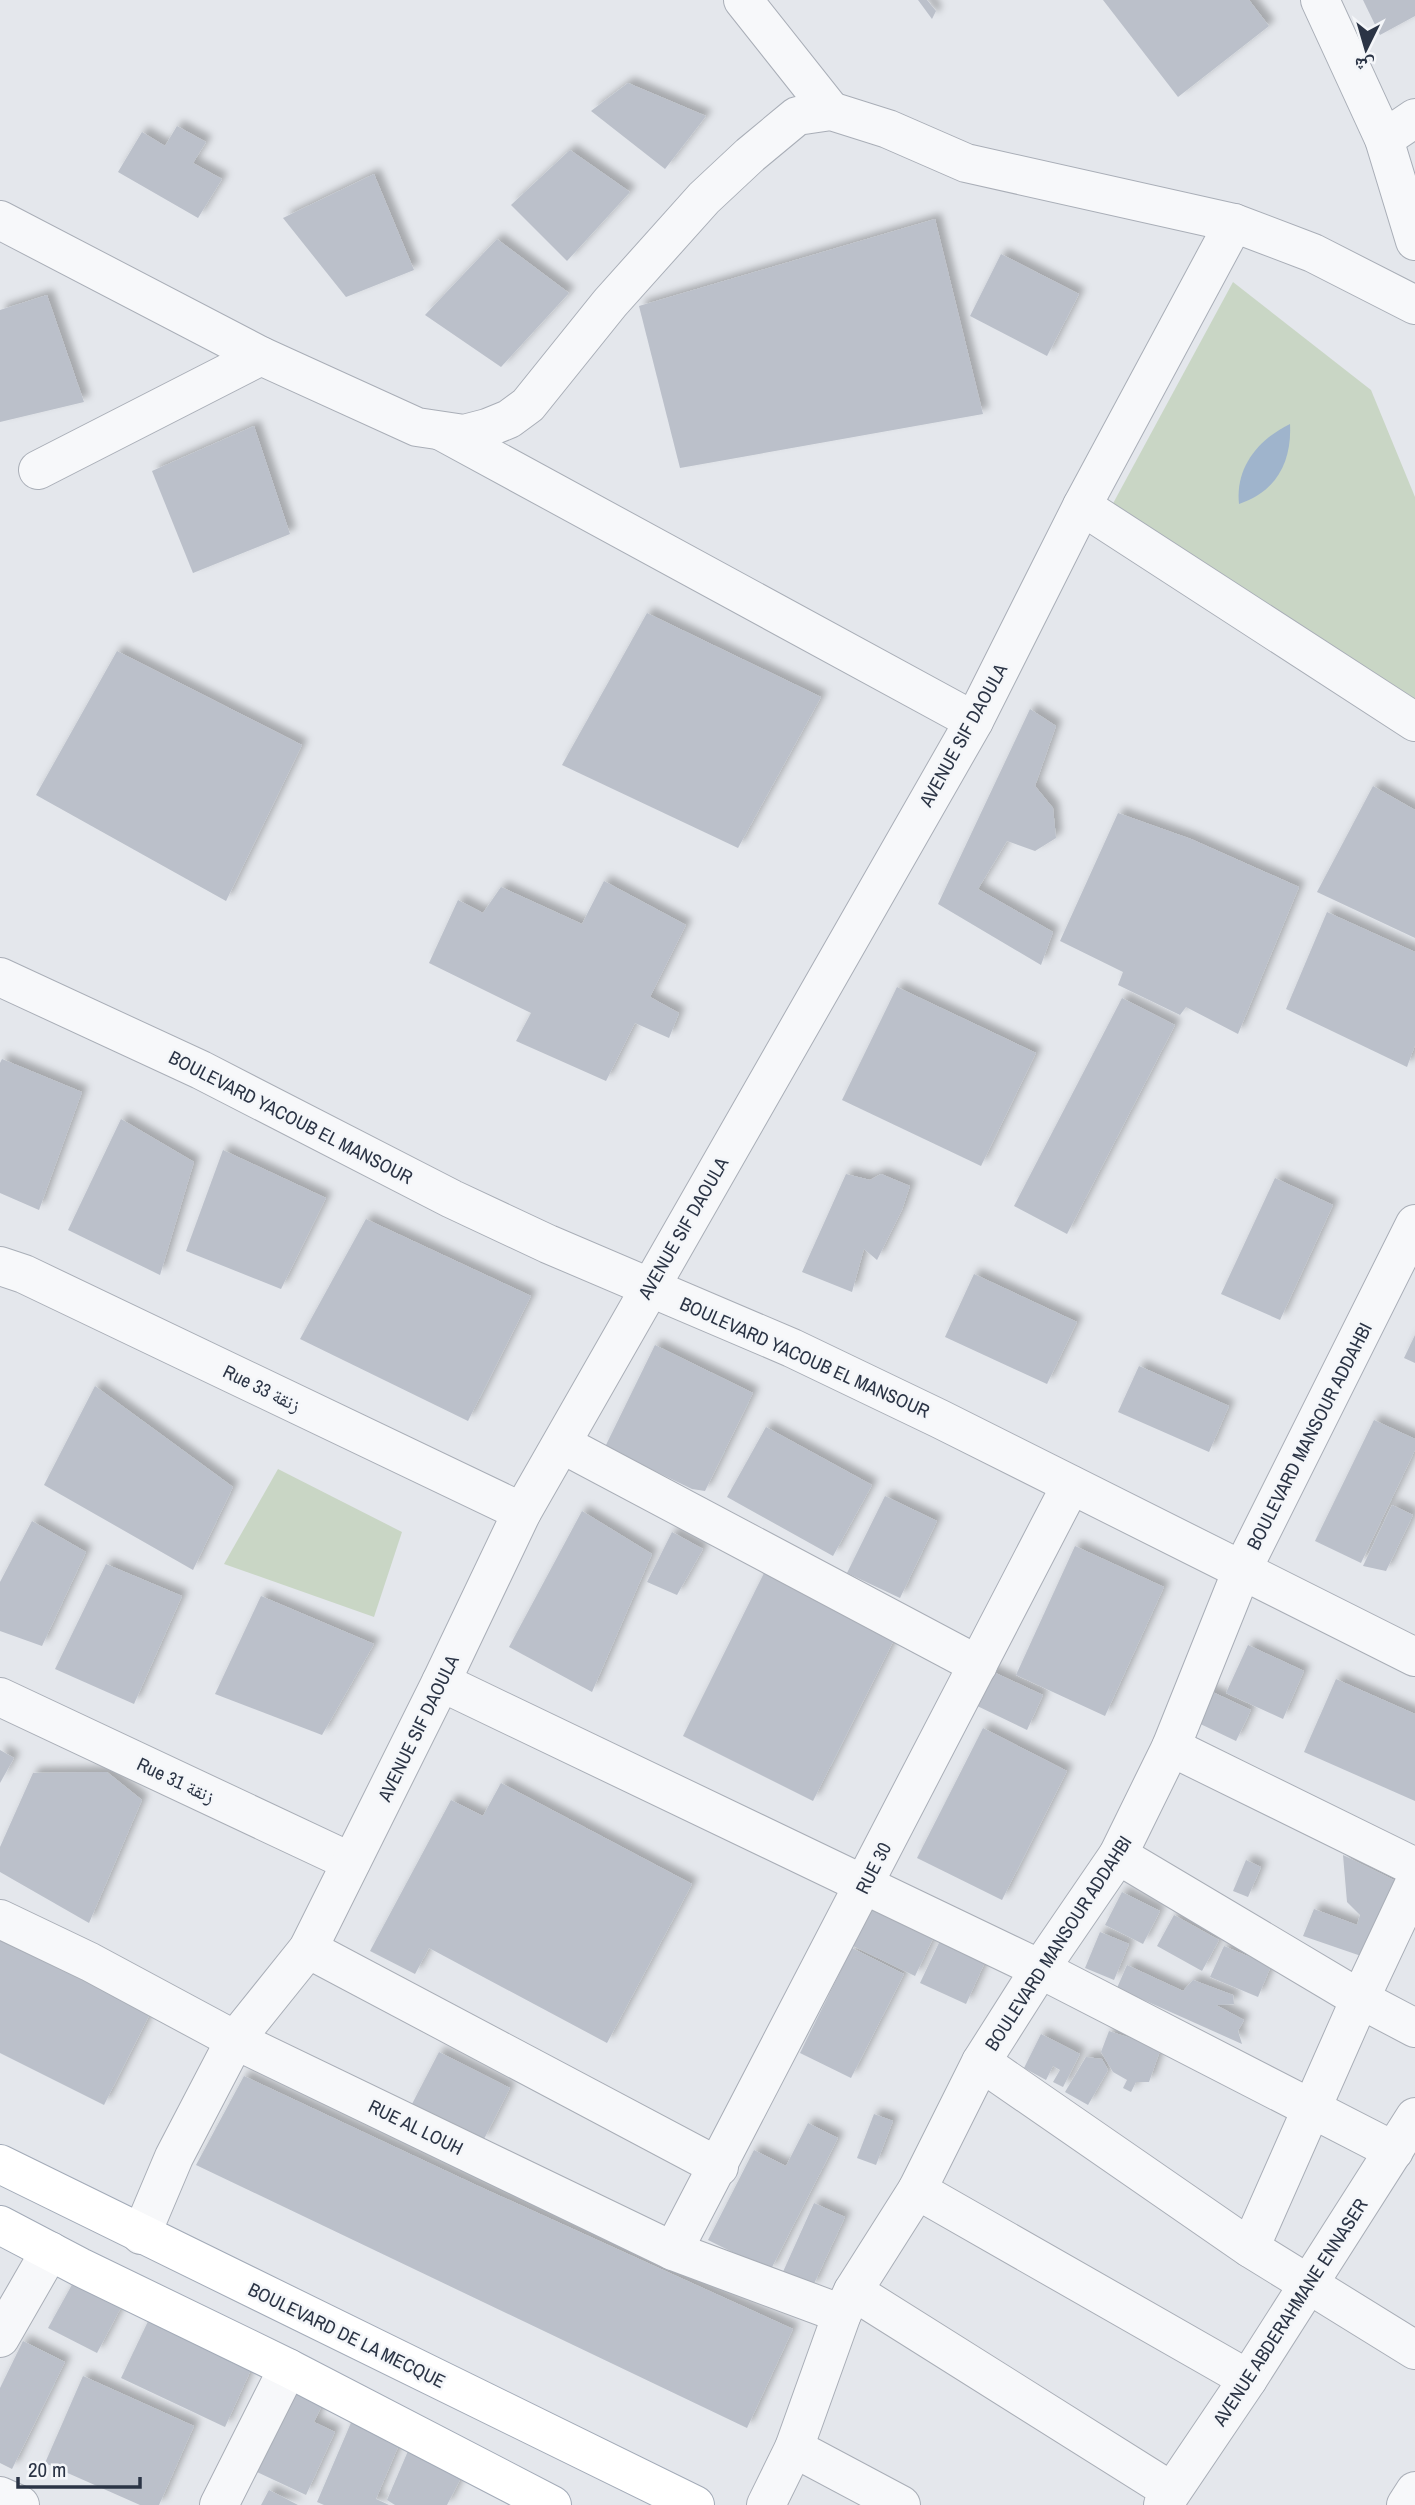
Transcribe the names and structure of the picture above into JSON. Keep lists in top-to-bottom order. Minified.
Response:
{"streets":{"main road":["BOULEVARD DE LA MECQUE"],"street":["AVENUE SIF DAOULA","BOULEVARD YACOUB EL MANSOUR","Rue 33 زنقة","BOULEVARD MANSOUR ADDAHBI","Rue 31 زنقة","RUE 30","RUE AL LOUH","AVENUE ABDERAHMANE ENNASER"]},"crossings":[["AVENUE SIF DAOULA","BOULEVARD YACOUB EL MANSOUR"],["AVENUE SIF DAOULA","Rue 33 زنقة"],["AVENUE SIF DAOULA","Rue 31 زنقة"],["AVENUE SIF DAOULA","RUE AL LOUH"],["AVENUE SIF DAOULA","BOULEVARD DE LA MECQUE"],["BOULEVARD YACOUB EL MANSOUR","BOULEVARD MANSOUR ADDAHBI"],["BOULEVARD YACOUB EL MANSOUR","RUE 30"],["BOULEVARD MANSOUR ADDAHBI","RUE AL LOUH"],["RUE 30","RUE AL LOUH"],["RUE AL LOUH","AVENUE ABDERAHMANE ENNASER"]],"scale_bar":"20 m","north":"bottom"}
